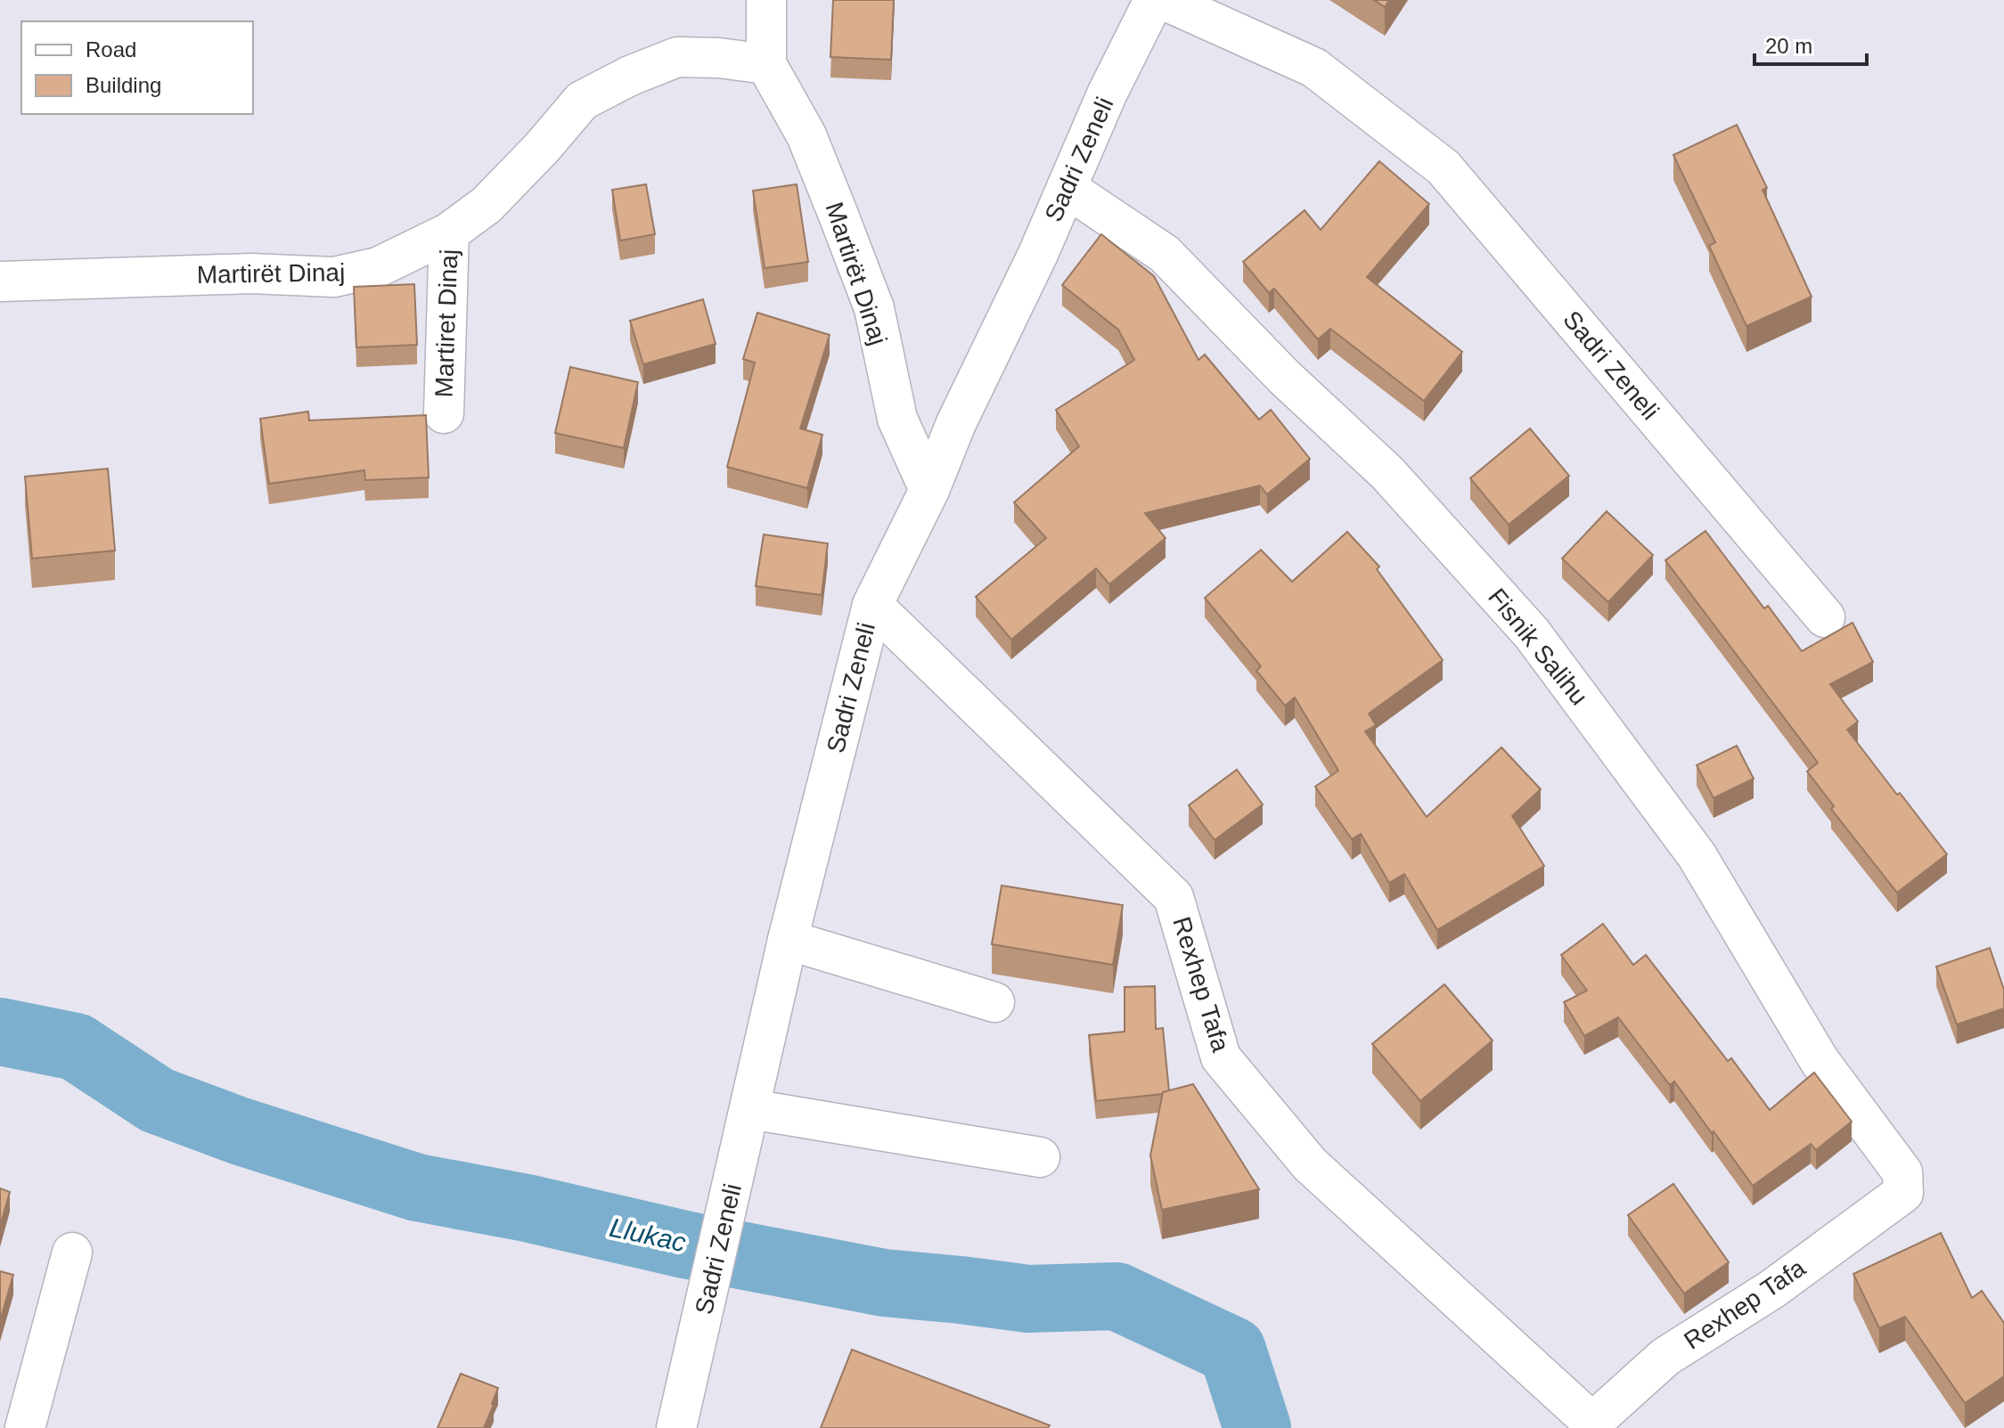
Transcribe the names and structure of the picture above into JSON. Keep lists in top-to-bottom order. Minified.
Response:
{"streets":{"street":["Sadri Zeneli","Martirët Dinaj","Martiret Dinaj","Fisnik Salihu","Rexhep Tafa"]},"crossings":[["Sadri Zeneli","Martirët Dinaj"],["Sadri Zeneli","Fisnik Salihu"],["Sadri Zeneli","Rexhep Tafa"],["Martirët Dinaj","Martiret Dinaj"],["Fisnik Salihu","Rexhep Tafa"]],"water":["Llukac"],"legend":["Road","Building"],"scale_bar":"20 m"}
